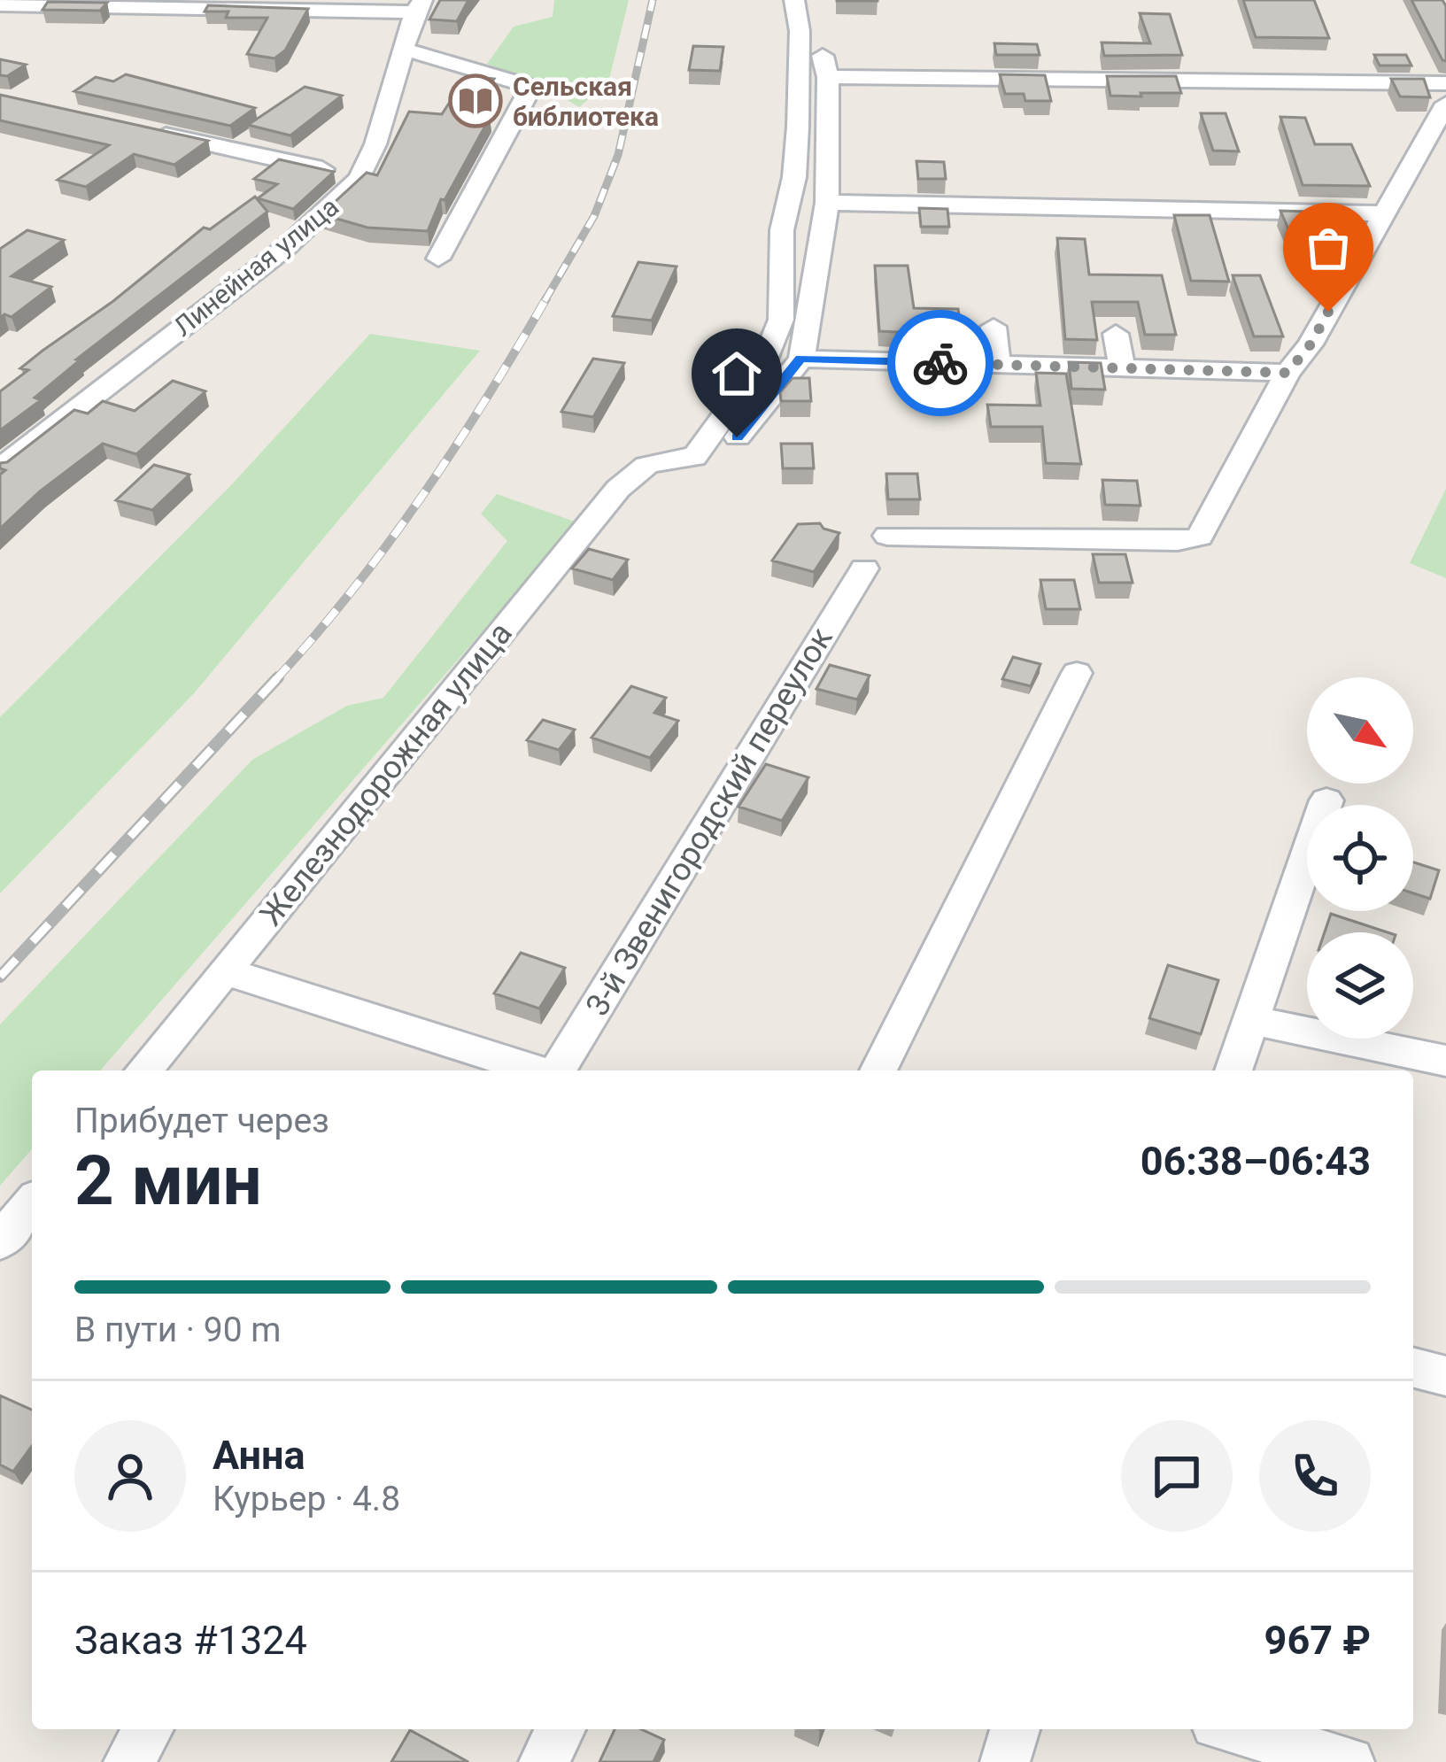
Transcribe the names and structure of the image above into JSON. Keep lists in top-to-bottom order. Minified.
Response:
{"streets":{"street":["Линейная улица","Железнодорожная улица","3-й Звенигородский переулок"]},"places":{"library":["Сельская библиотека"]},"north":"bottom right","page":{"heading":["2 мин","Прибудет через","06:38–06:43"],"panel":["Анна","Курьер · 4.8","Заказ #1324","967 ₽"],"bar":"В пути · 90 m"}}
